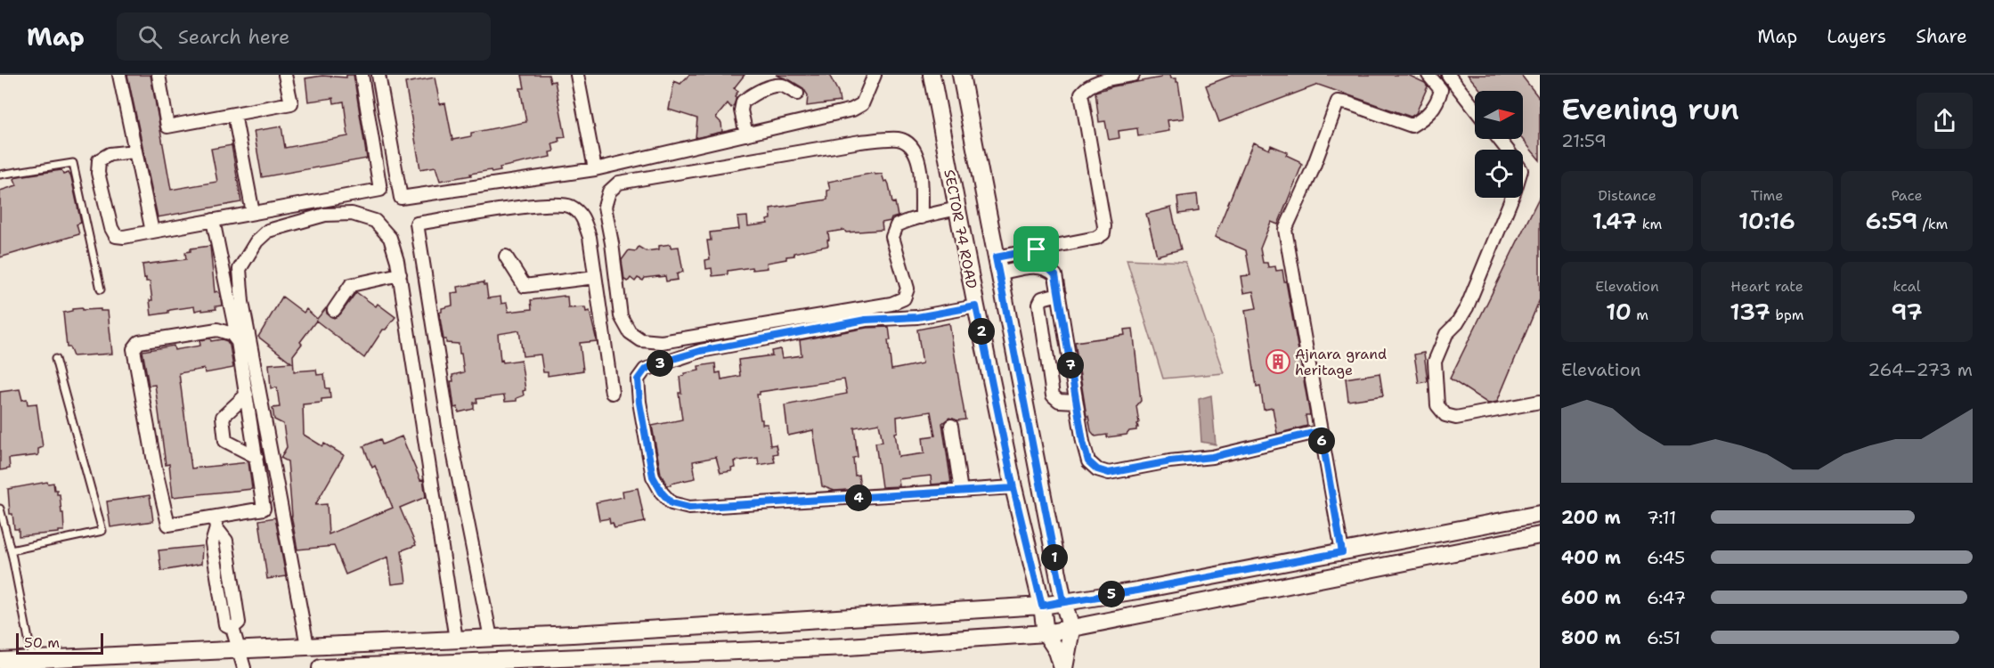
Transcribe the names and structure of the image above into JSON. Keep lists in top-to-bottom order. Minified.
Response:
{"streets":{"street":["SECTOR 74 ROAD"]},"places":{"building":["Ajnara grand heritage"]},"scale_bar":"50 m","north":"right","page":{"header":"Map","search":"Search here","nav":["Map","Layers","Share"],"heading":["Evening run","21:59"],"stats":[["Distance","1.47 km"],["Time","10:16"],["Pace","6:59 /km"],["Elevation","10 m"],["Heart rate","137 bpm"],["kcal","97"]],"pins":["2","3","7","6","4","1","5"],"chart":["Elevation","264–273 m"],"list":[{"name":"200 m","note":"7:11"},{"name":"400 m","note":"6:45"},{"name":"600 m","note":"6:47"},{"name":"800 m","note":"6:51"}],"scale":"50 m"}}
